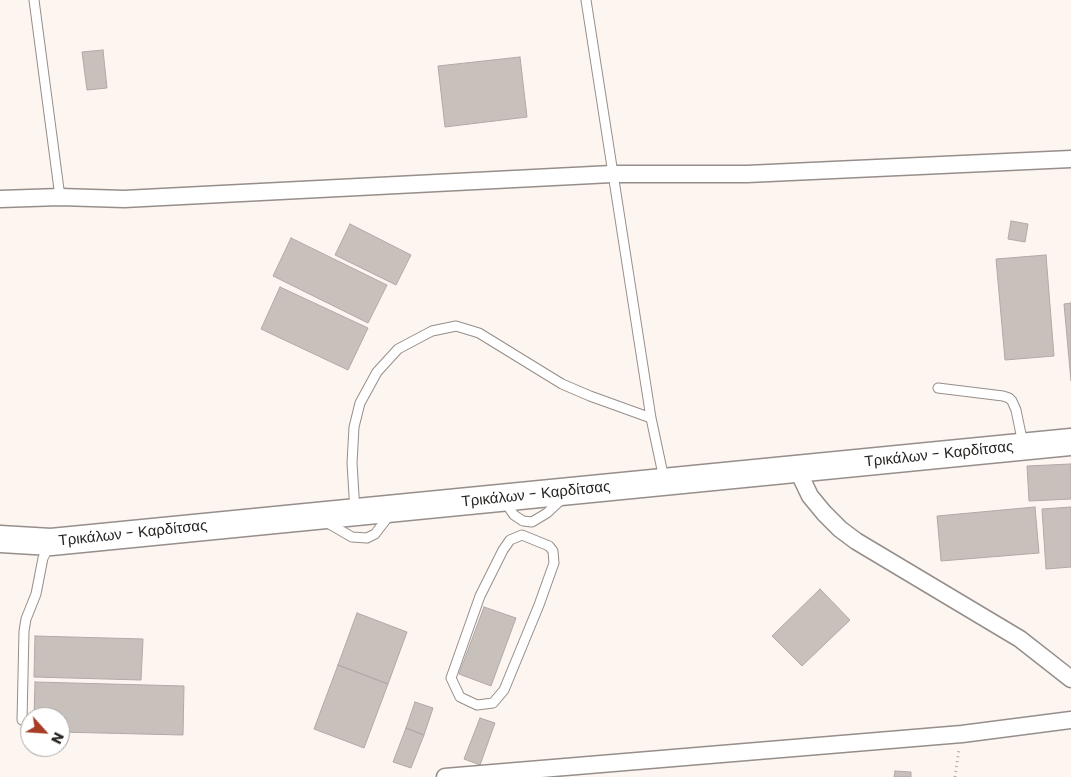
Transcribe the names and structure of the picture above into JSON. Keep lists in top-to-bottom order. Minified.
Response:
{"streets":{"main road":["Τρικάλων - Καρδίτσας"]},"north":"bottom right"}
